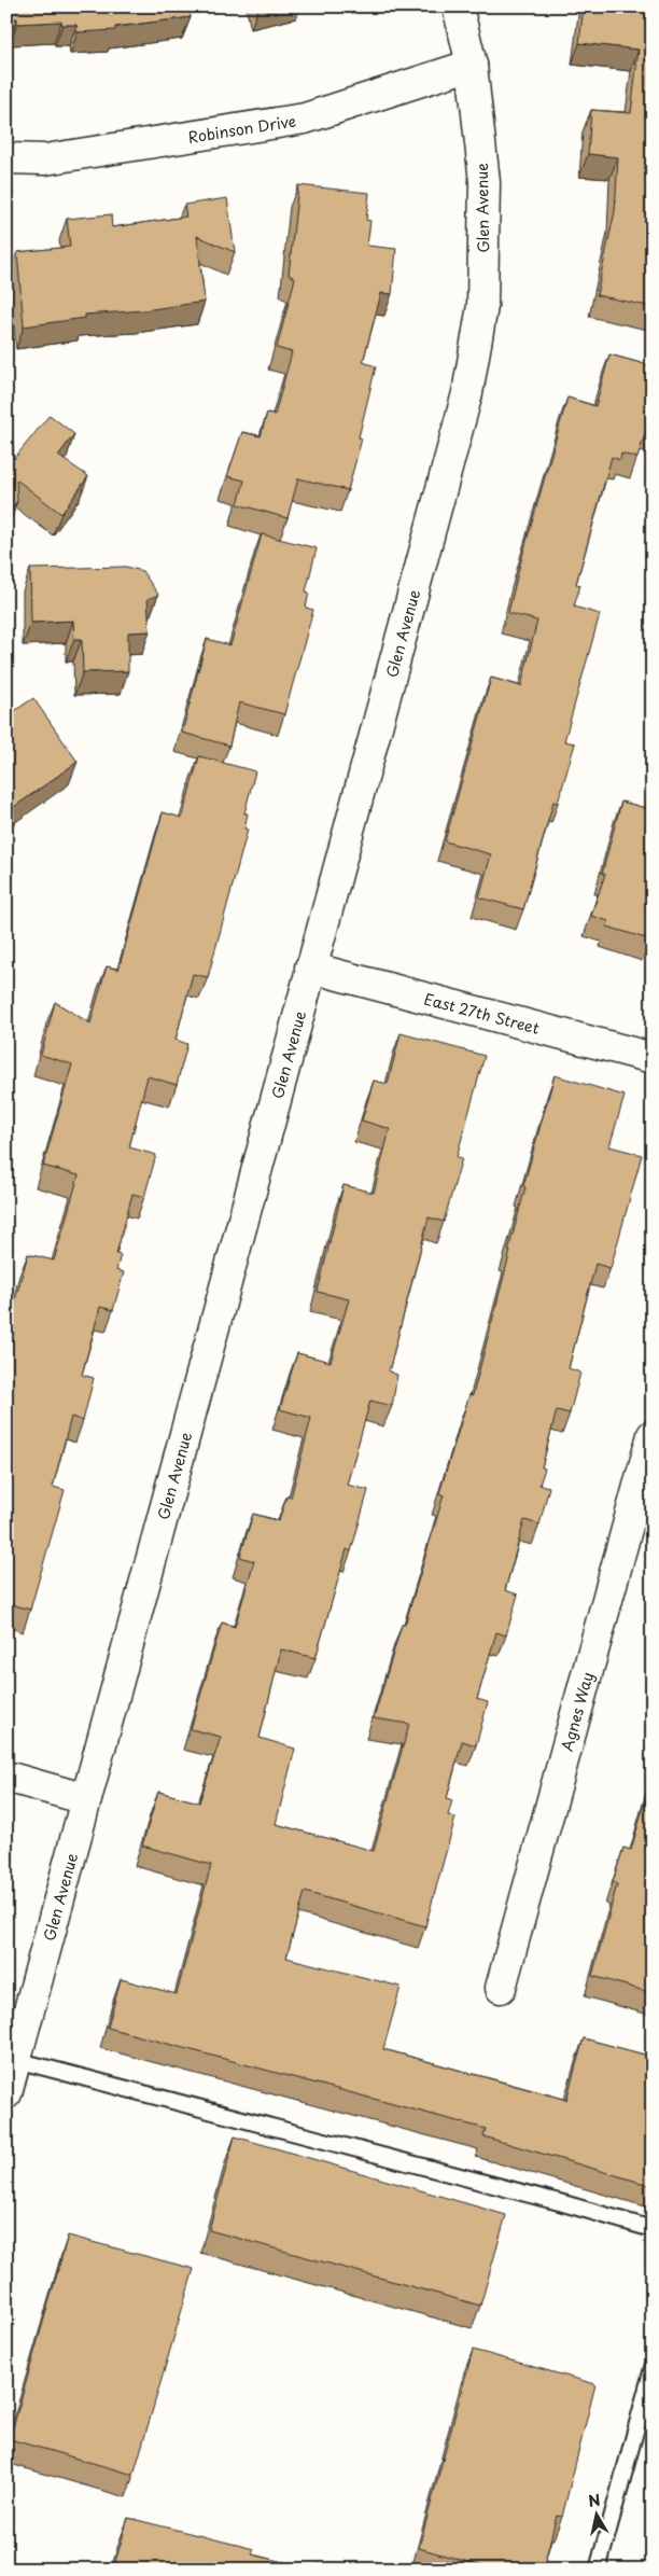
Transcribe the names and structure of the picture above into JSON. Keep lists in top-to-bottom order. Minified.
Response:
{"streets":{"street":["Robinson Drive","Glen Avenue","East 27th Street","Agnes Way"]},"crossings":[["Robinson Drive","Glen Avenue"],["Glen Avenue","East 27th Street"]],"north":"top"}
